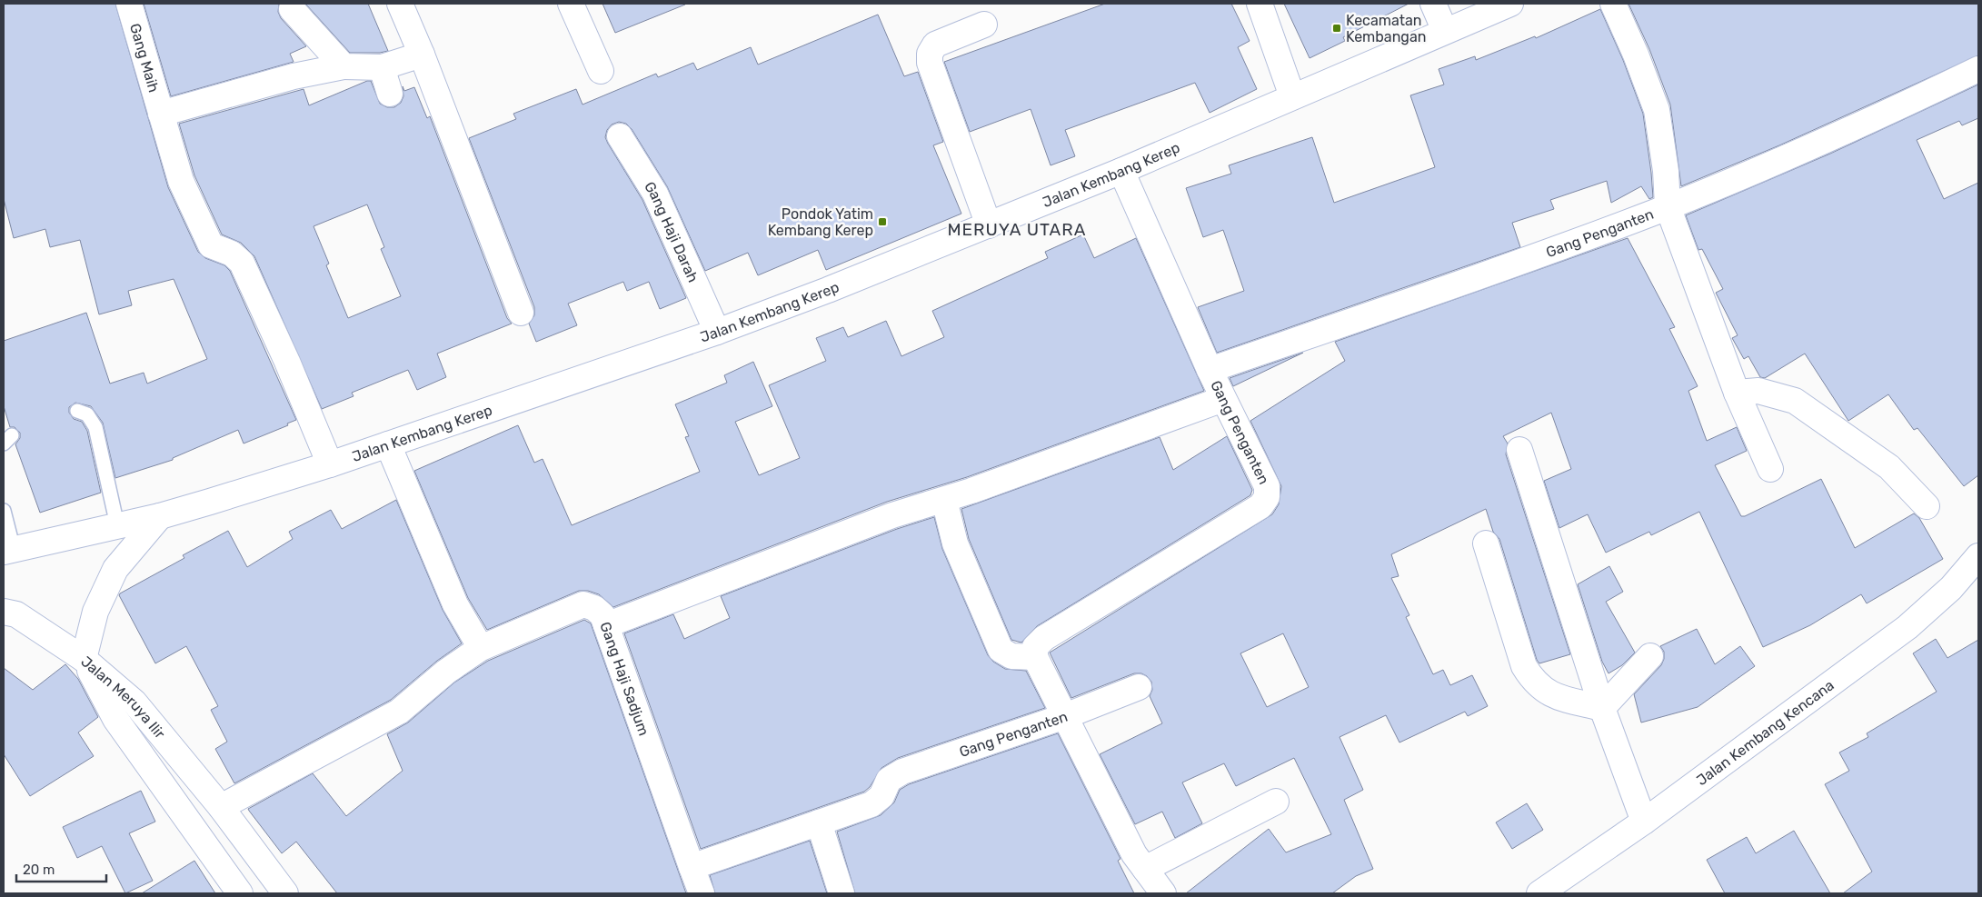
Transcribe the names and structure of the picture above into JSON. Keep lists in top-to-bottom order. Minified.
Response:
{"streets":{"street":["Gang Maih","Jalan Kembang Kerep","Gang Haji Darah","Gang Penganten","Gang Haji Sadjum","Jalan Meruya Ilir","Jalan Kembang Kencana"]},"crossings":[["Gang Maih","Jalan Kembang Kerep"],["Jalan Kembang Kerep","Gang Haji Darah"],["Jalan Kembang Kerep","Gang Penganten"],["Gang Penganten","Gang Haji Sadjum"],["Gang Haji Sadjum","Jalan Meruya Ilir"]],"districts":["MERUYA UTARA"],"places":{"transit":["Kecamatan Kembangan","Pondok Yatim Kembang Kerep"]},"scale_bar":"20 m"}
